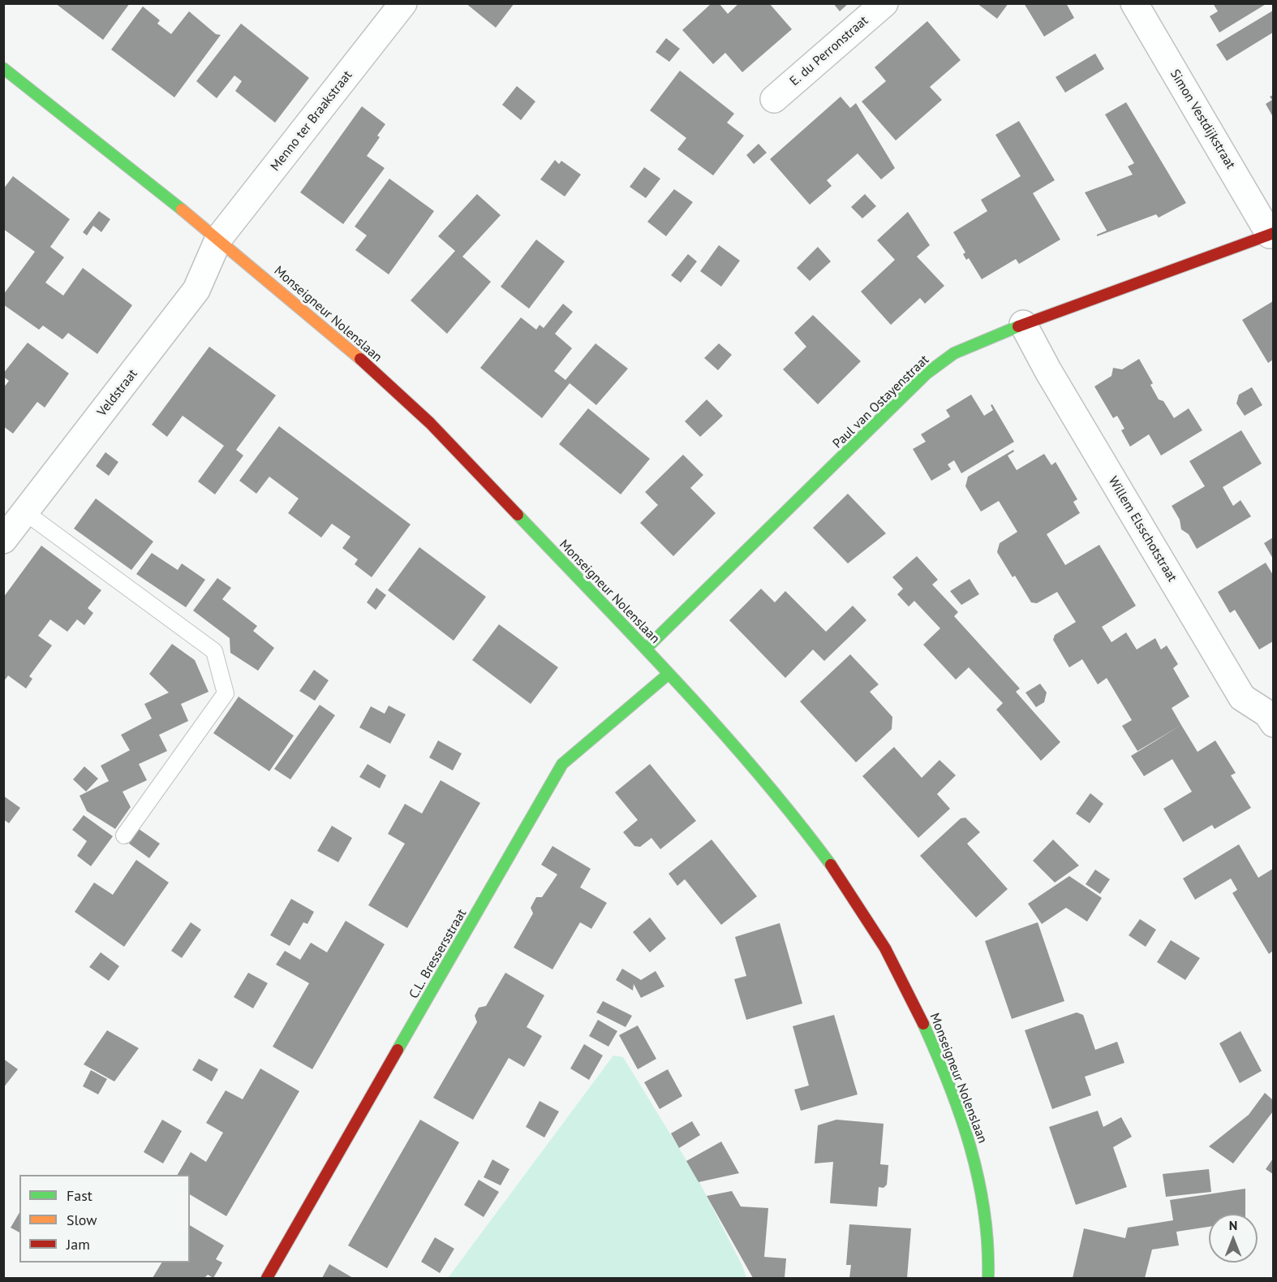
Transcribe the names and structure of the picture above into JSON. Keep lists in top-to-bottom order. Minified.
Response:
{"streets":{"street":["E. du Perronstraat","Simon Vestdijkstraat","Menno ter Braakstraat","Monseigneur Nolenslaan","Veldstraat","Paul van Ostayenstraat","Willem Elsschotstraat","C.L. Bressersstraat"]},"crossings":[["Simon Vestdijkstraat","Paul van Ostayenstraat"],["Menno ter Braakstraat","Monseigneur Nolenslaan"],["Menno ter Braakstraat","Veldstraat"],["Monseigneur Nolenslaan","Veldstraat"],["Monseigneur Nolenslaan","Paul van Ostayenstraat"],["Monseigneur Nolenslaan","C.L. Bressersstraat"],["Paul van Ostayenstraat","Willem Elsschotstraat"]],"legend":["Fast","Slow","Jam"],"north":"top"}
